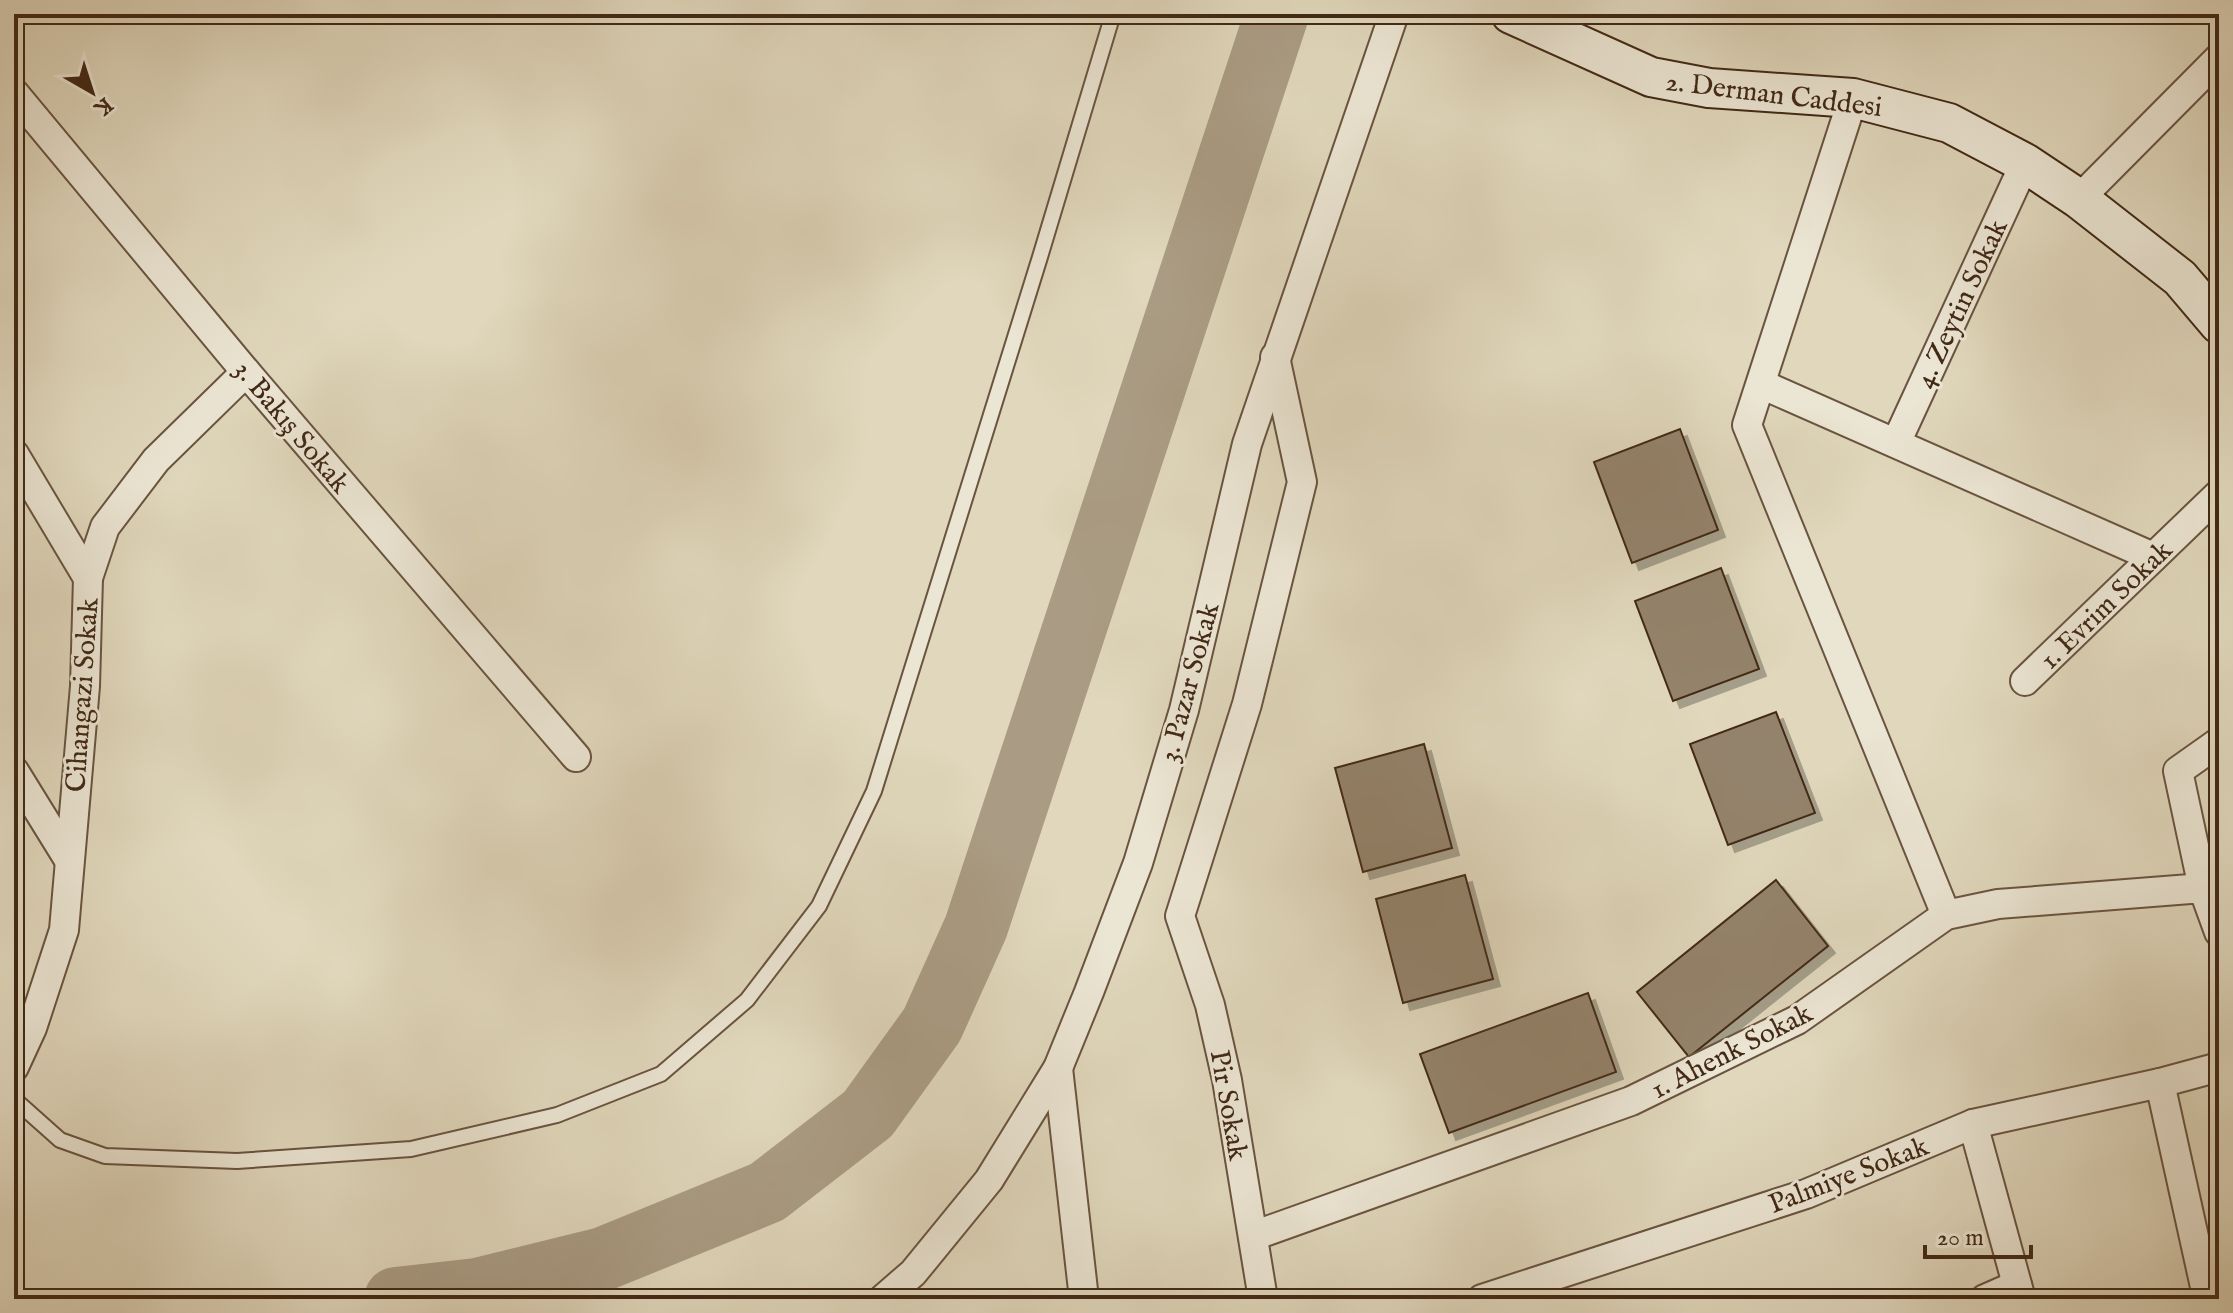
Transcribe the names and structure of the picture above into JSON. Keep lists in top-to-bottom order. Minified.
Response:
{"streets":{"main road":["2. Derman Caddesi"],"street":["4. Zeytin Sokak","3. Bakış Sokak","1. Evrim Sokak","3. Pazar Sokak","Cihangazi Sokak","1. Ahenk Sokak","Pir Sokak","Palmiye Sokak"]},"crossings":[["2. Derman Caddesi","4. Zeytin Sokak"],["3. Bakış Sokak","Cihangazi Sokak"],["3. Pazar Sokak","Pir Sokak"],["1. Ahenk Sokak","Pir Sokak"]],"scale_bar":"20 m","north":"bottom right"}
